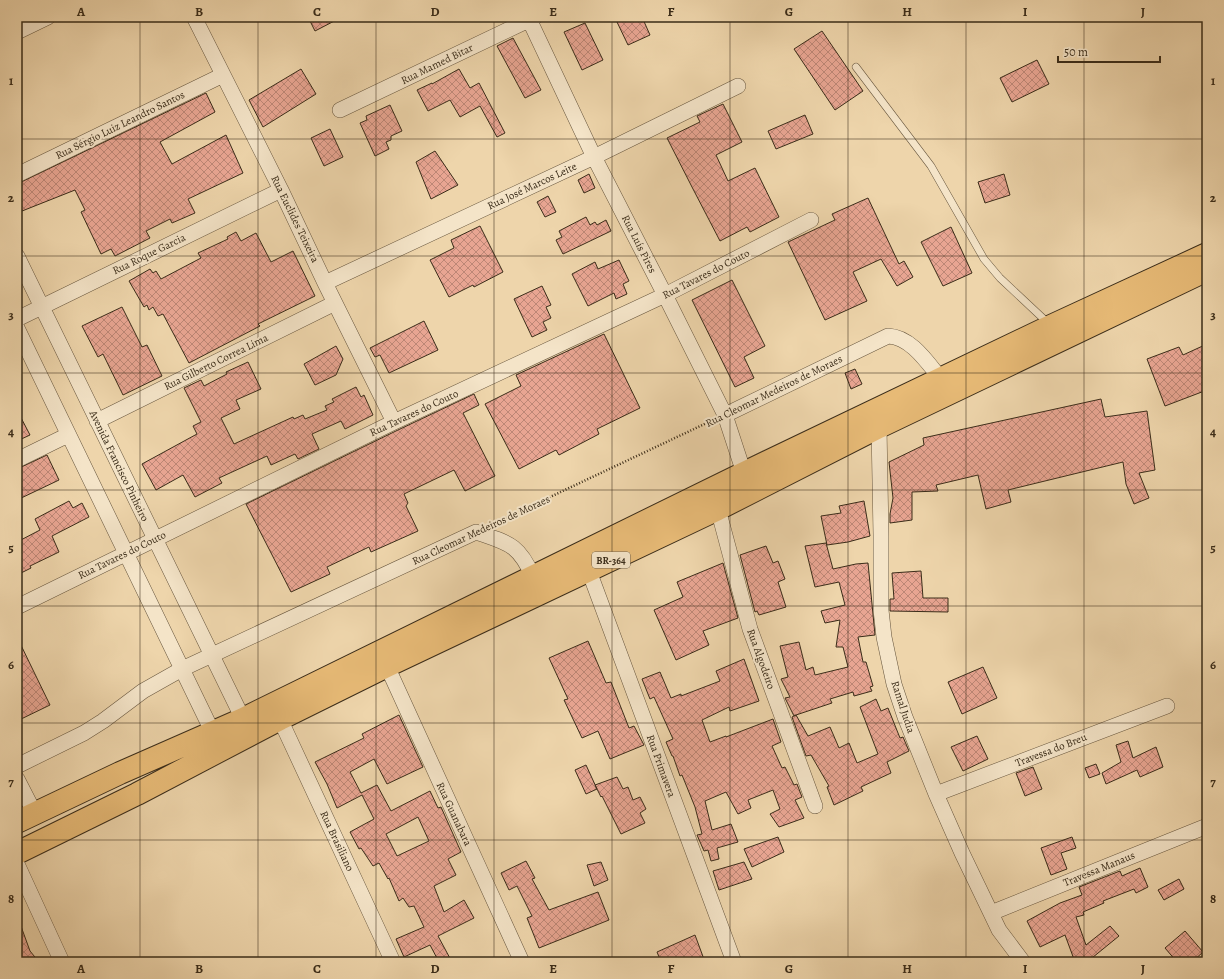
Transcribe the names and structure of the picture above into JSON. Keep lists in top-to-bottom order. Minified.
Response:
{"streets":{"highway":["BR-364"],"street":["Rua Mamed Bitar","Rua Sérgio Luiz Leandro Santos","Rua José Marcos Leite","Rua Euclides Teixeira","Rua Luís Pires","Rua Roque Garcia","Rua Tavares do Couto","Rua Gilberto Correa Lima","Rua Cleomar Medeiros de Moraes","Avenida Francisco Pinheiro","Rua Algodeiro","Ramal Judia","Travessa do Breu","Rua Primavera","Rua Guanabara","Rua Brasiliano","Travessa Manaus"]},"crossings":[["Rua Mamed Bitar","Rua Luís Pires"],["Rua Sérgio Luiz Leandro Santos","Rua Euclides Teixeira"],["Rua José Marcos Leite","Rua Euclides Teixeira"],["Rua José Marcos Leite","Rua Luís Pires"],["Rua Euclides Teixeira","Rua Roque Garcia"],["Rua Euclides Teixeira","Rua Tavares do Couto"],["Rua Euclides Teixeira","Rua Gilberto Correa Lima"],["Rua Luís Pires","Rua Tavares do Couto"],["Rua Luís Pires","Rua Cleomar Medeiros de Moraes"],["Rua Luís Pires","BR-364"],["Rua Roque Garcia","Avenida Francisco Pinheiro"],["Rua Tavares do Couto","Avenida Francisco Pinheiro"],["Rua Gilberto Correa Lima","Avenida Francisco Pinheiro"],["Rua Cleomar Medeiros de Moraes","Avenida Francisco Pinheiro"],["Rua Cleomar Medeiros de Moraes","BR-364"],["Avenida Francisco Pinheiro","BR-364"],["BR-364","Rua Algodeiro"],["BR-364","Ramal Judia"],["BR-364","Rua Primavera"],["BR-364","Rua Guanabara"],["BR-364","Rua Brasiliano"],["Ramal Judia","Travessa do Breu"],["Ramal Judia","Travessa Manaus"]],"scale_bar":"50 m","grid":{"columns":["A","B","C","D","E","F","G","H","I","J"],"rows":["1","2","3","4","5","6","7","8"]}}
